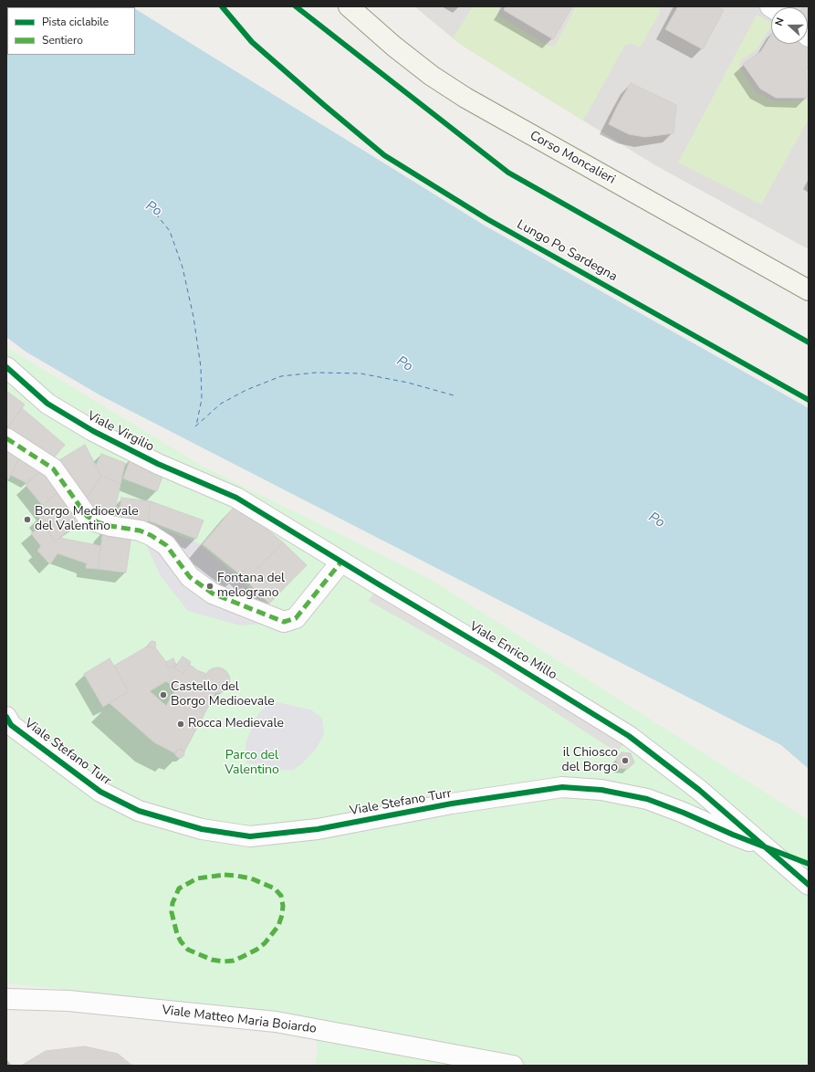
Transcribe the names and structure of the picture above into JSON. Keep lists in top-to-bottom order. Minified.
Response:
{"streets":{"main road":["Corso Moncalieri"],"street":["Viale Virgilio","Viale Enrico Millo","Viale Stefano Turr","Viale Matteo Maria Boiardo"],"cycle path":["Lungo Po Sardegna"]},"crossings":[["Viale Virgilio","Viale Enrico Millo"],["Viale Enrico Millo","Viale Stefano Turr"]],"water":["Po"],"parks":["Parco del Valentino"],"places":["Borgo Medioevale del Valentino","Fontana del melograno","Castello del Borgo Medioevale","Rocca Medievale","il Chiosco del Borgo"],"legend":["Pista ciclabile","Sentiero"],"north":"left"}
